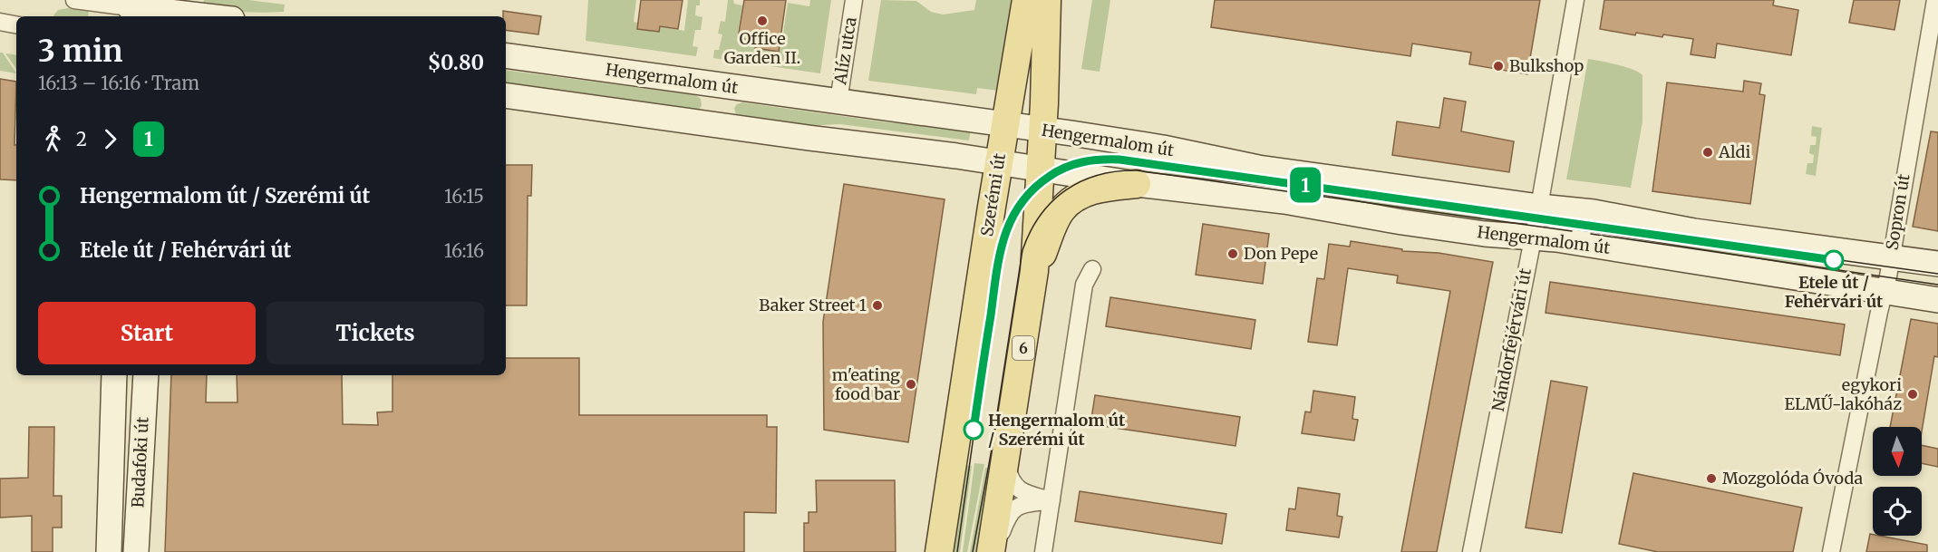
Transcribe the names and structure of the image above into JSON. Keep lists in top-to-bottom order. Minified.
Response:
{"streets":{"main road":["Hengermalom út","Szerémi út","6","Budafoki út"],"street":["Alíz utca","Sopron út","Nándorfejérvári út"]},"crossings":[["Alíz utca","Hengermalom út"],["Hengermalom út","Szerémi út"],["Hengermalom út","Sopron út"],["Hengermalom út","Nándorfejérvári út"],["Hengermalom út","6"]],"places":["Office Garden II.","Bulkshop","Aldi","Don Pepe","Etele út / Fehérvári út","Baker Street 1","m'eating food bar","egykori ELMŰ-lakóház","Hengermalom út / Szerémi út","Mozgolóda Óvoda"],"lines":["tram line 1"],"north":"bottom","page":{"on_map":"1","heading":["3 min","16:13 – 16:16 · Tram","$0.80"],"legs":["2","1"],"list":[{"name":"Hengermalom út / Szerémi út","value":"16:15"},{"name":"Etele út / Fehérvári út","value":"16:16"}],"buttons":["Start","Tickets"]}}
